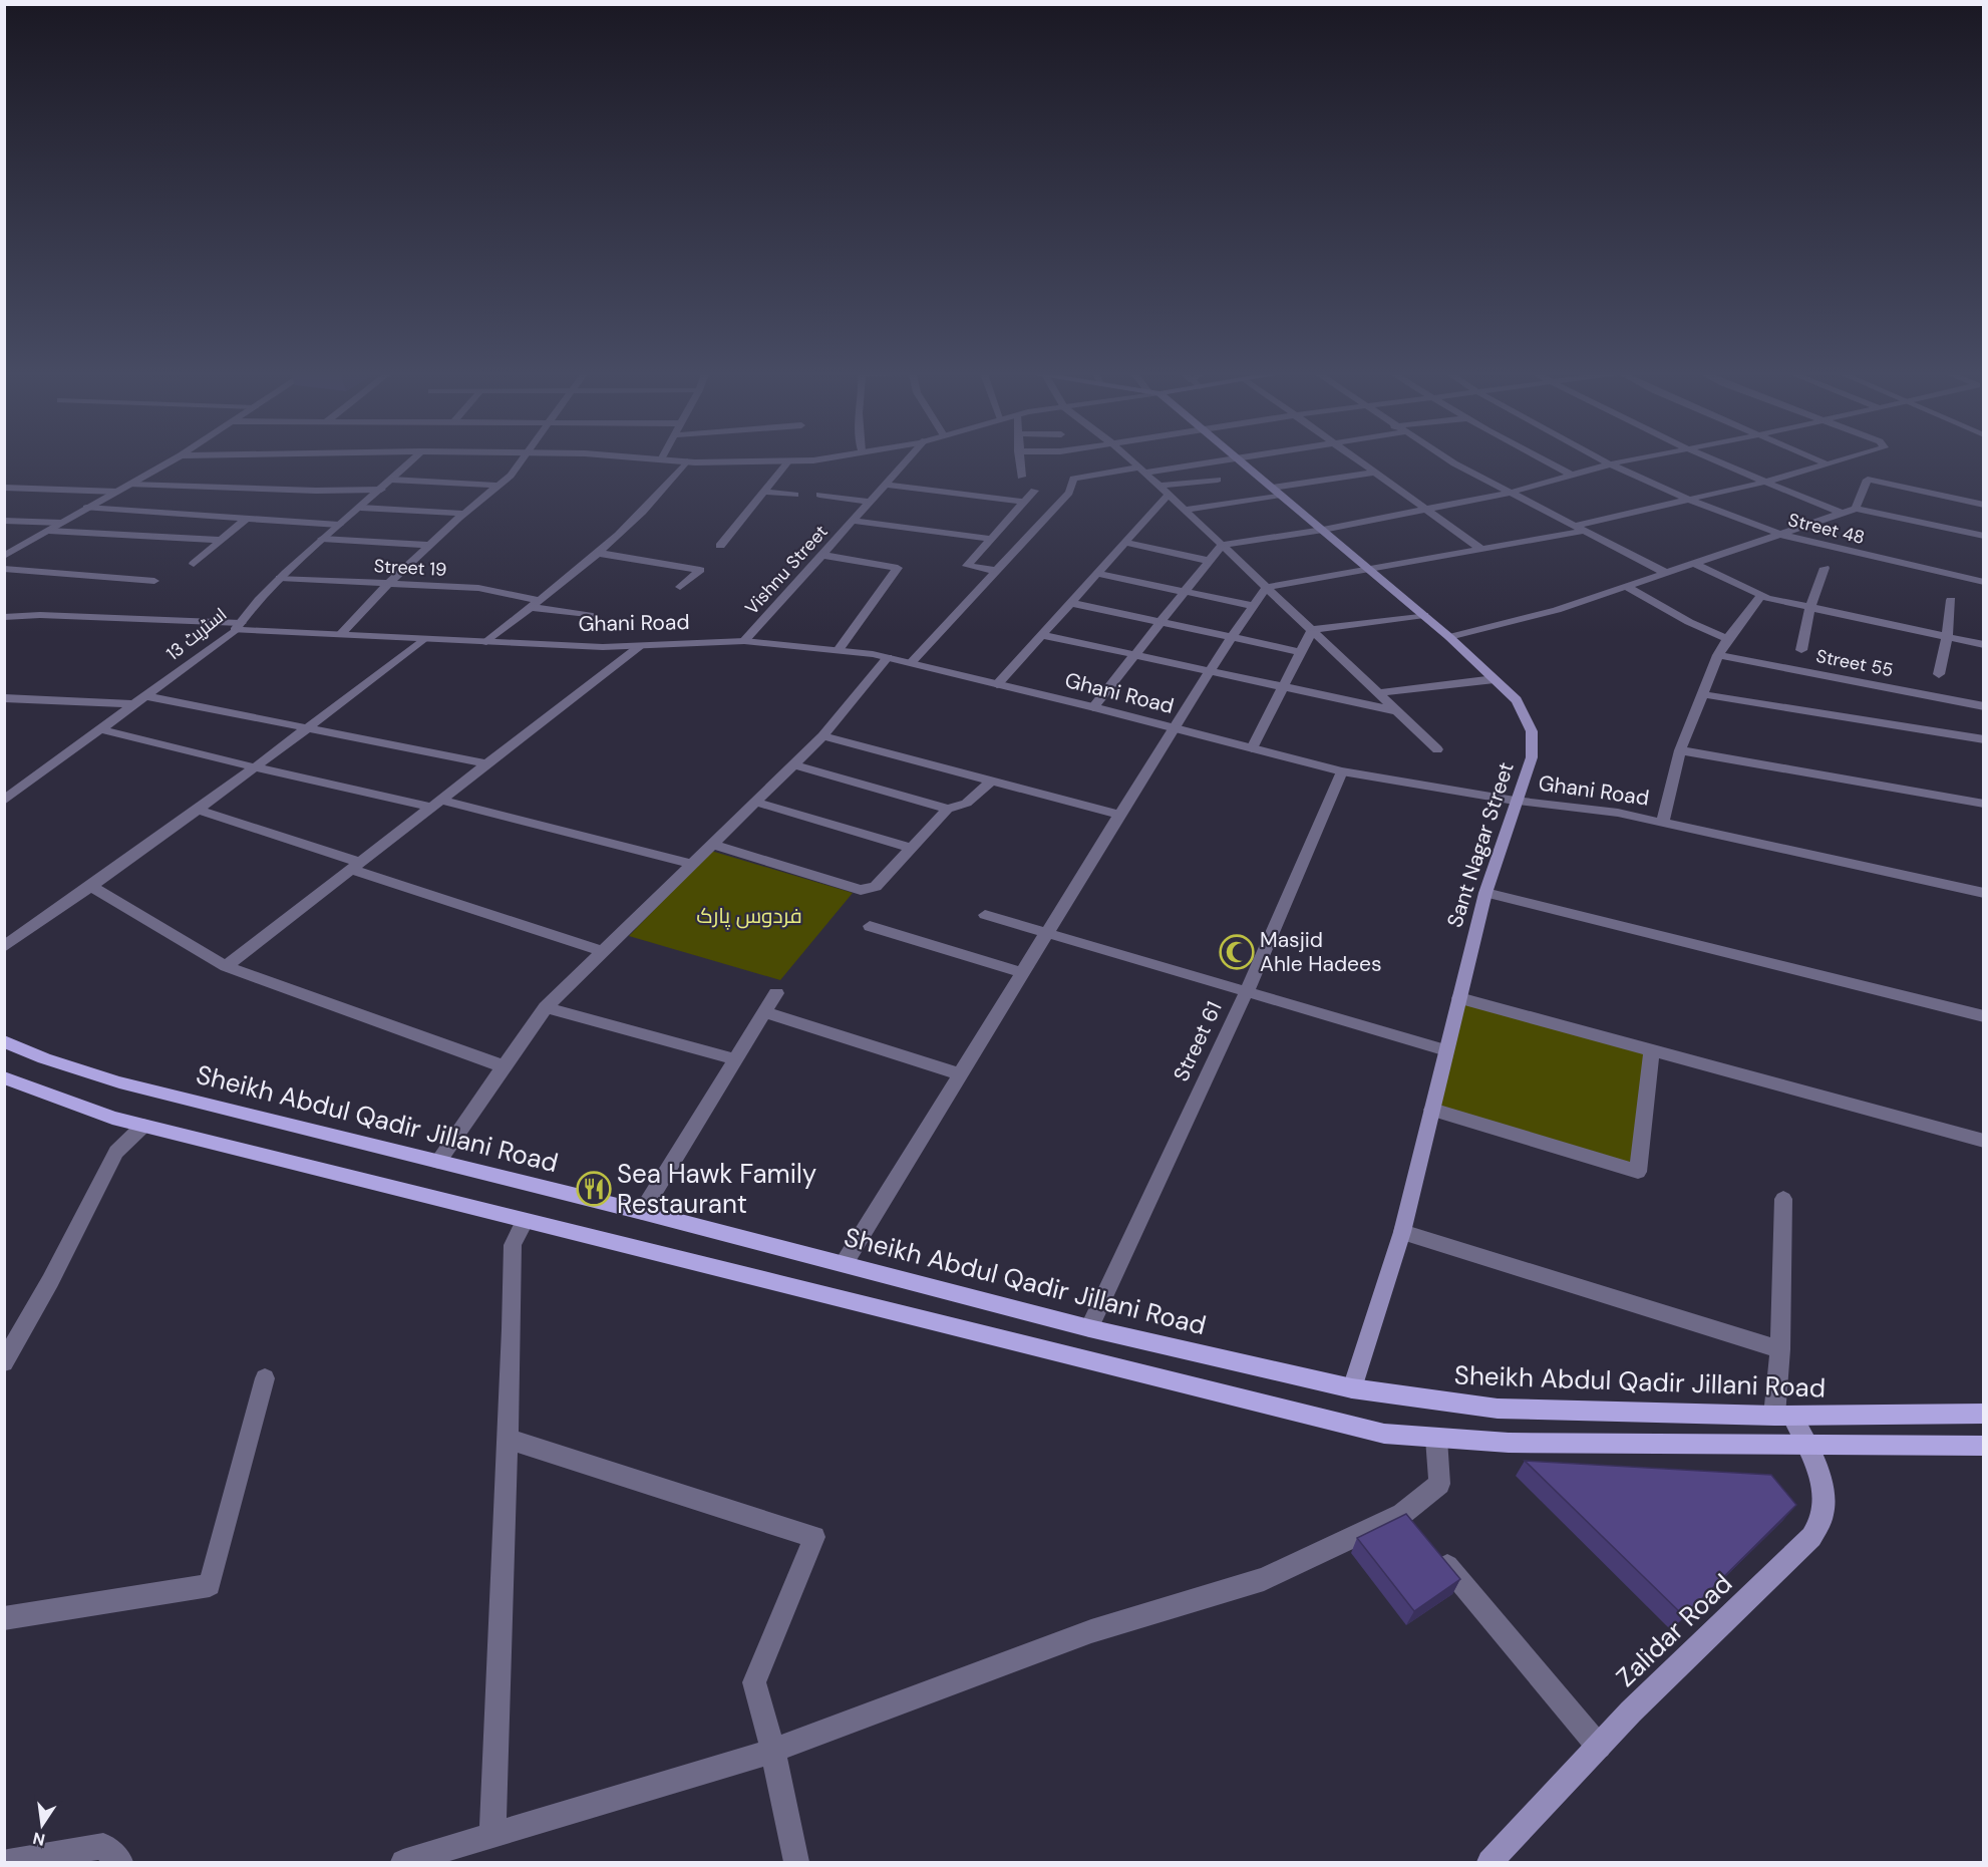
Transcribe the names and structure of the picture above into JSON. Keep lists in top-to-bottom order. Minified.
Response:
{"streets":{"main road":["Sant Nagar Street","Sheikh Abdul Qadir Jillani Road","Zalidar Road"],"street":["Street 48","Street 19","Vishnu Street","Ghani Road","اسٹریٹ 13","Street 55","Street 61"]},"crossings":[["Street 19","اسٹریٹ 13"],["Vishnu Street","Ghani Road"],["Ghani Road","اسٹریٹ 13"],["Ghani Road","Sant Nagar Street"],["Ghani Road","Street 61"],["Sant Nagar Street","Sheikh Abdul Qadir Jillani Road"],["Street 61","Sheikh Abdul Qadir Jillani Road"],["Sheikh Abdul Qadir Jillani Road","Zalidar Road"]],"parks":["فردوس پارک"],"places":{"mosque":["Masjid Ahle Hadees"],"restaurant":["Sea Hawk Family Restaurant"]},"north":"bottom"}
